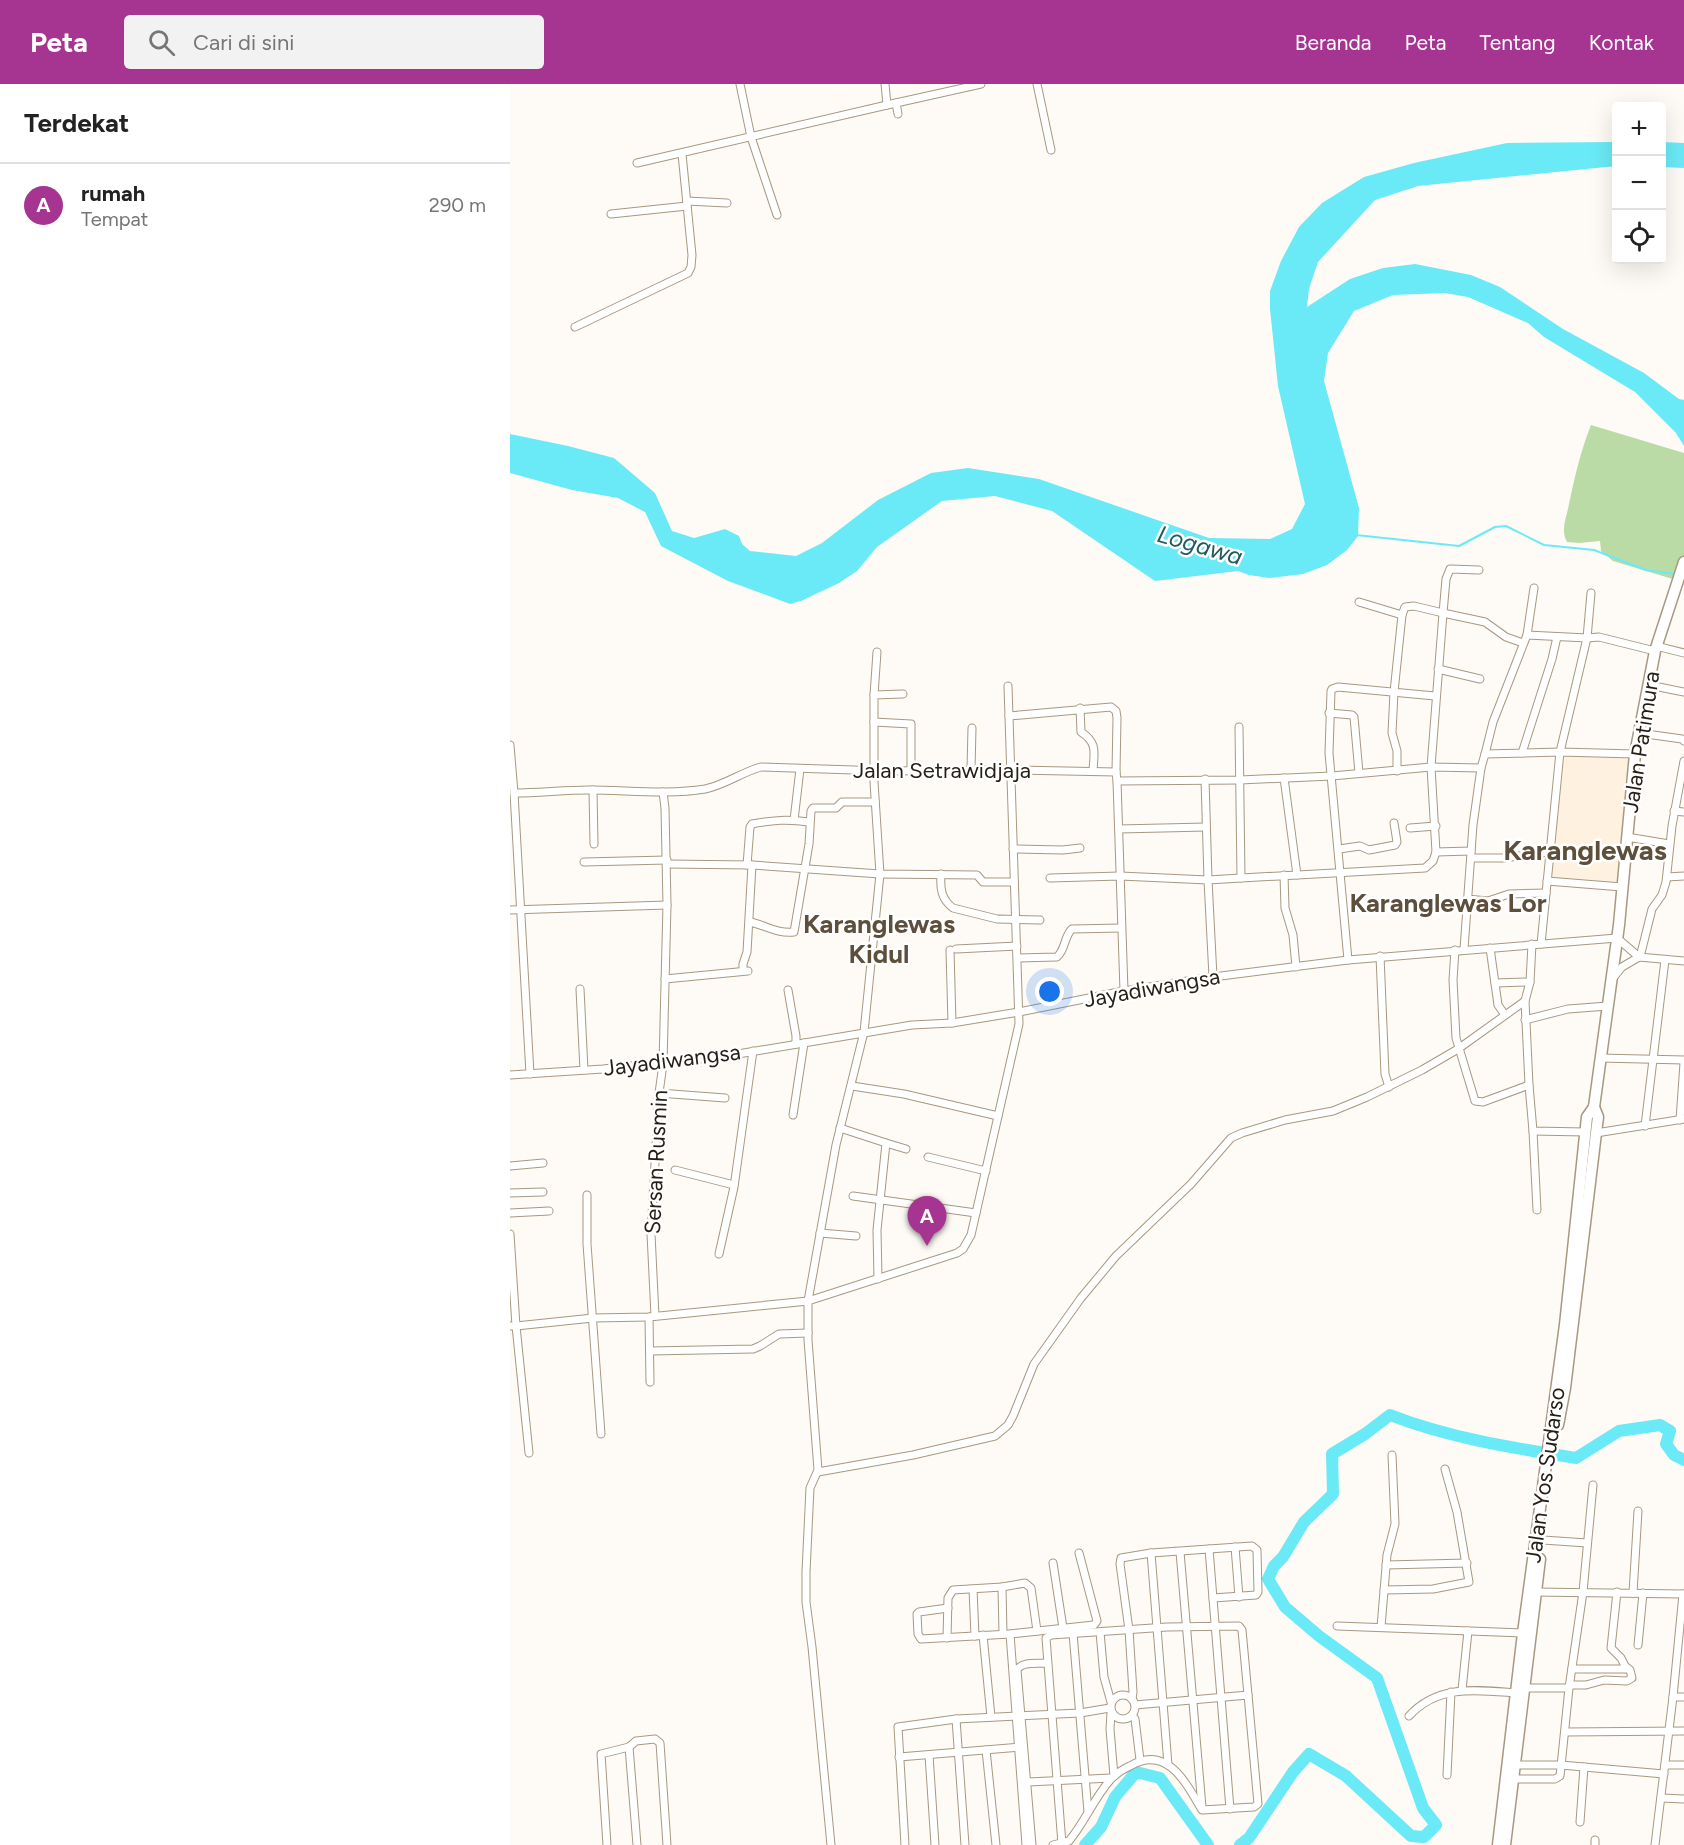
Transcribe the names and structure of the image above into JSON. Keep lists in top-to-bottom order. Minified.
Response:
{"streets":{"highway":["Jalan Patimura","Jalan Yos Sudarso"],"street":["Jalan Setrawidjaja","Jayadiwangsa","Sersan Rusmin"]},"crossings":[["Jalan Patimura","Jayadiwangsa"],["Jalan Patimura","Jalan Yos Sudarso"],["Jalan Setrawidjaja","Sersan Rusmin"],["Jayadiwangsa","Sersan Rusmin"],["Jayadiwangsa","Jalan Yos Sudarso"]],"districts":["Karanglewas","Karanglewas Lor","Karanglewas Kidul"],"water":["Logawa"],"page":{"header":"Peta","search":"Cari di sini","nav":["Beranda","Peta","Tentang","Kontak"],"heading":"Terdekat","map_buttons":["+","−"],"list":[{"mark":"A","name":"rumah","note":"Tempat","value":"290 m"}],"pins":"A"}}
